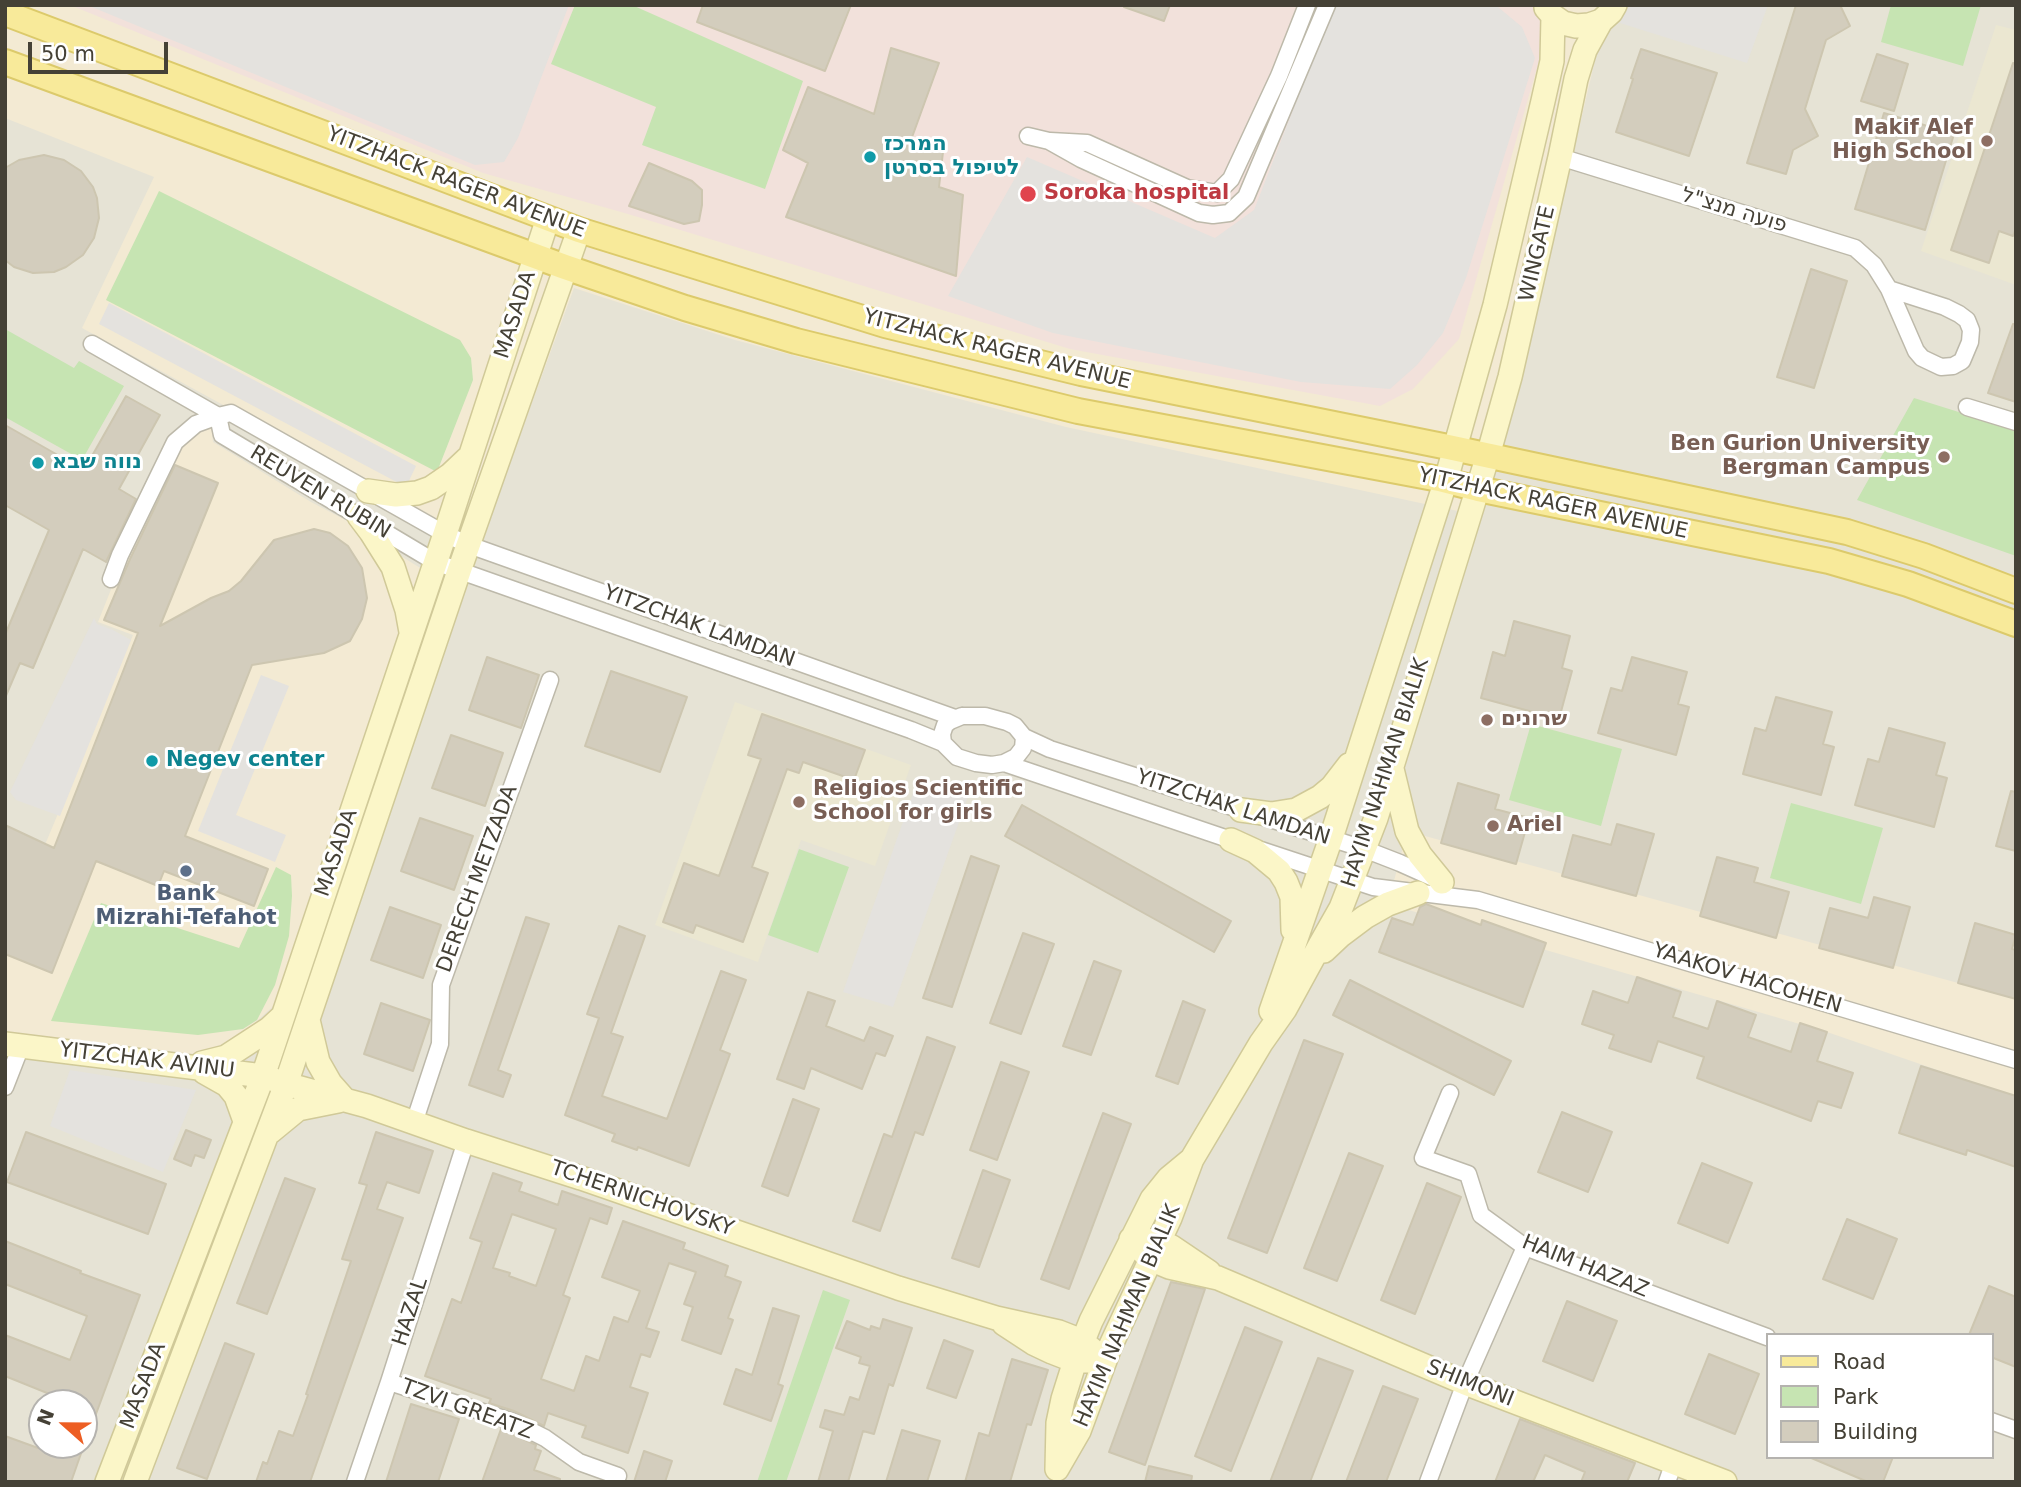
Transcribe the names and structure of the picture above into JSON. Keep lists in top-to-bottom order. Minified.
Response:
{"streets":{"main road":["YITZHACK RAGER AVENUE"],"street":["פועה מנצ\"ל","WINGATE","MASADA","REUVEN RUBIN","YITZCHAK LAMDAN","HAYIM NAHMAN BIALIK","DERECH METZADA","YAAKOV HACOHEN","YITZCHAK AVINU","TCHERNICHOVSKY","HAIM HAZAZ","HAZAL","SHIMONI","TZVI GREATZ"]},"crossings":[["YITZHACK RAGER AVENUE","WINGATE"],["YITZHACK RAGER AVENUE","MASADA"],["YITZHACK RAGER AVENUE","HAYIM NAHMAN BIALIK"],["פועה מנצ\"ל","WINGATE"],["WINGATE","HAYIM NAHMAN BIALIK"],["MASADA","REUVEN RUBIN"],["MASADA","YITZCHAK LAMDAN"],["MASADA","YITZCHAK AVINU"],["MASADA","TCHERNICHOVSKY"],["REUVEN RUBIN","YITZCHAK LAMDAN"],["YITZCHAK LAMDAN","HAYIM NAHMAN BIALIK"],["YITZCHAK LAMDAN","YAAKOV HACOHEN"],["HAYIM NAHMAN BIALIK","YAAKOV HACOHEN"],["HAYIM NAHMAN BIALIK","TCHERNICHOVSKY"],["HAYIM NAHMAN BIALIK","SHIMONI"],["DERECH METZADA","TCHERNICHOVSKY"],["YITZCHAK AVINU","TCHERNICHOVSKY"],["TCHERNICHOVSKY","HAZAL"],["HAZAL","TZVI GREATZ"]],"places":["Makif Alef High School","המרכז לטיפול בסרטן","Soroka hospital","Ben Gurion University Bergman Campus","נווה שבא","שרונים","Negev center","Religios Scientific School for girls","Ariel","Bank Mizrahi-Tefahot"],"legend":["Road","Park","Building"],"scale_bar":"50 m","north":"left"}
